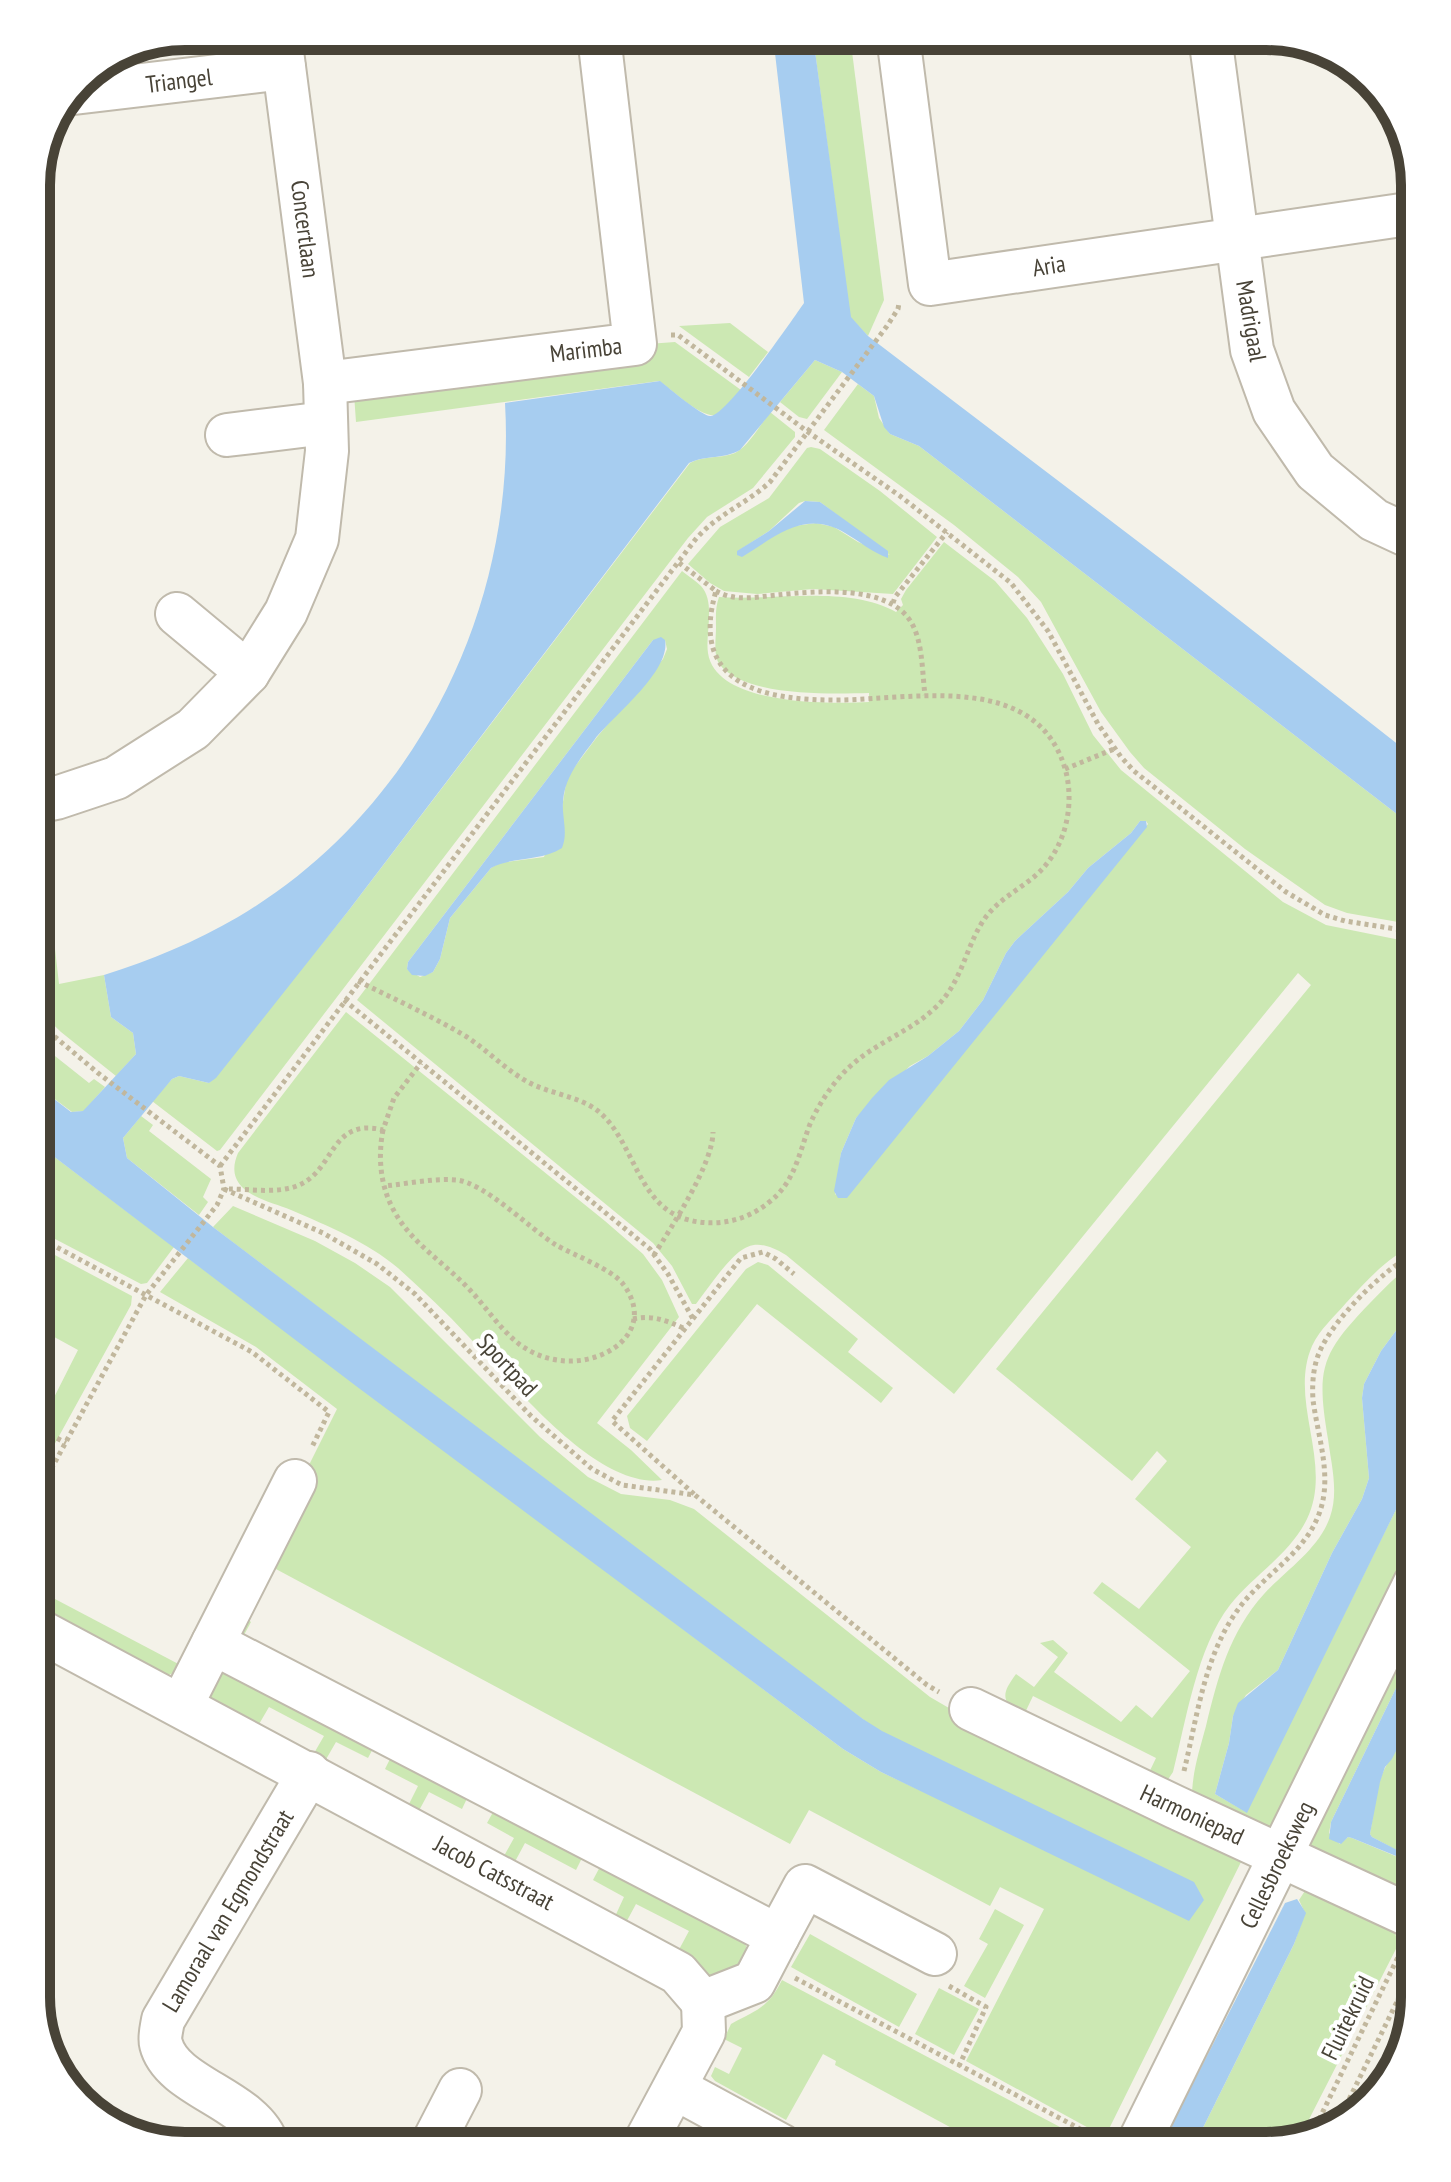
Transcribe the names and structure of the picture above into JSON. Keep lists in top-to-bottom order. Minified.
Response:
{"streets":{"street":["Triangel","Concertlaan","Aria","Madrigaal","Marimba","Harmoniepad","Cellesbroeksweg","Jacob Catsstraat","Lamoraal van Egmondstraat"],"path":["Sportpad","Fluitekruid"]},"crossings":[["Triangel","Concertlaan"],["Concertlaan","Marimba"],["Aria","Madrigaal"],["Harmoniepad","Cellesbroeksweg"],["Jacob Catsstraat","Lamoraal van Egmondstraat"]]}
